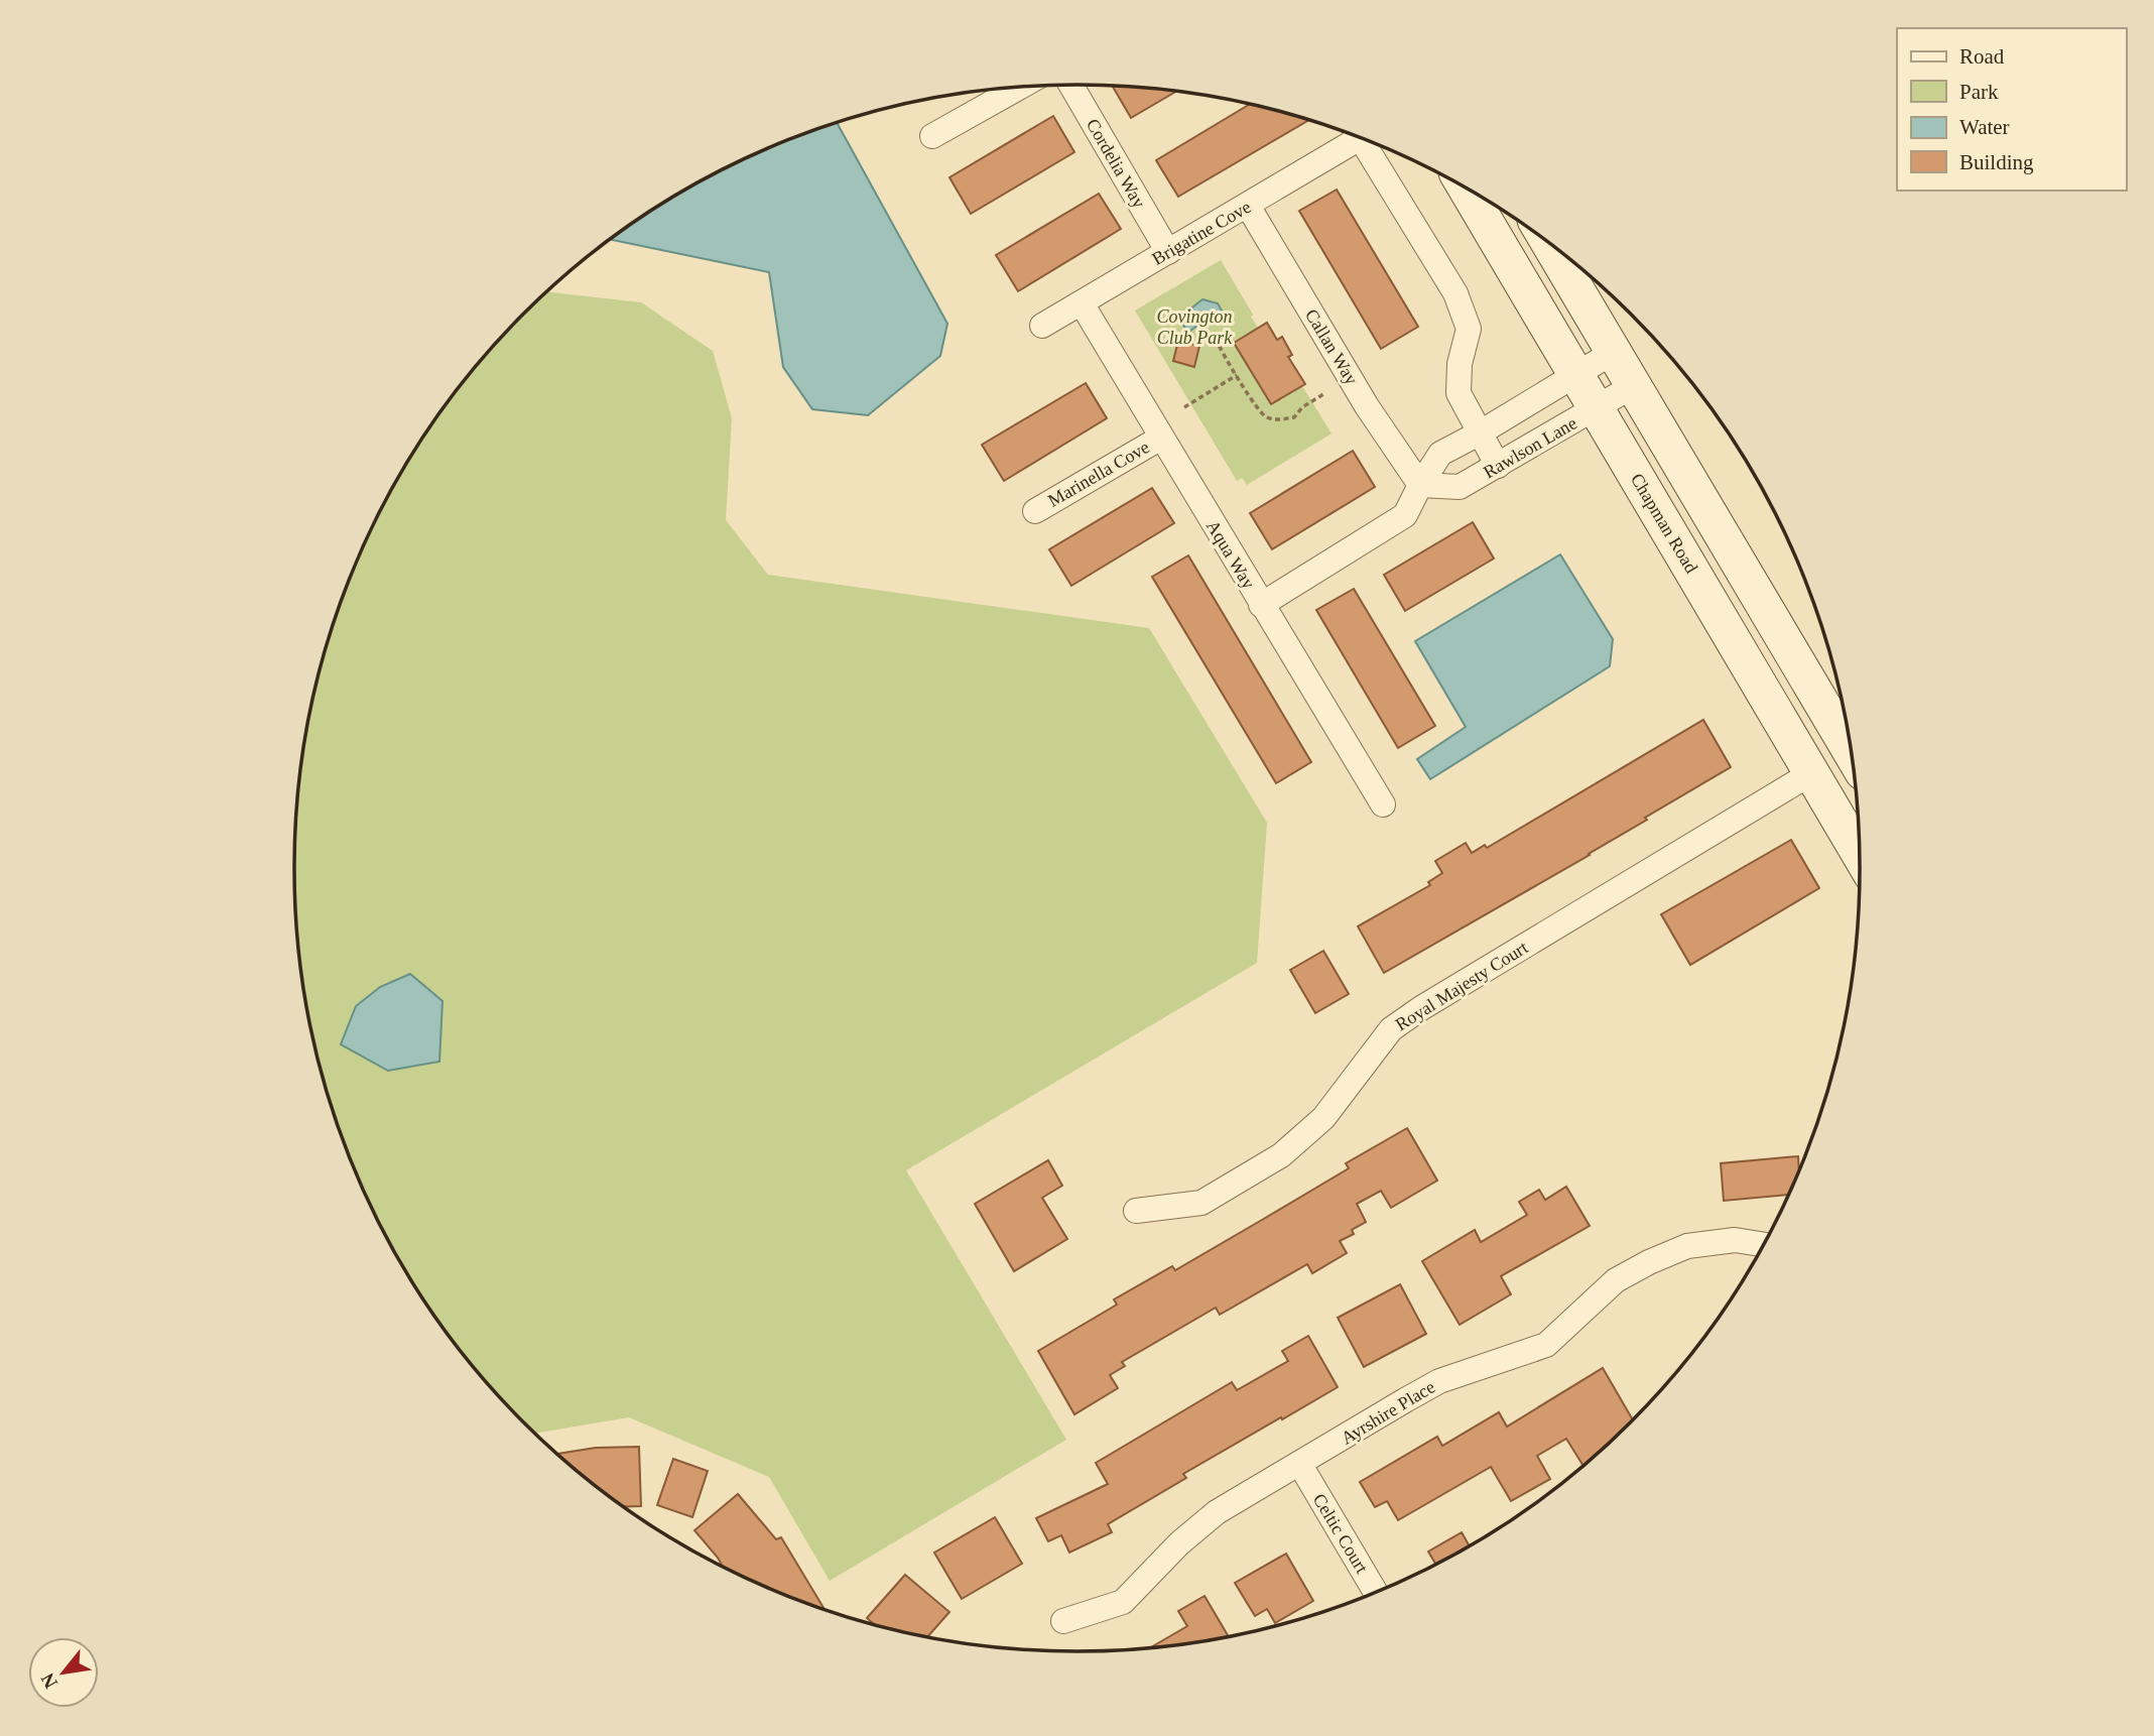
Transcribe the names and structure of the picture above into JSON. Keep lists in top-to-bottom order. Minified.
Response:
{"streets":{"street":["Cordelia Way","Brigatine Cove","Callan Way","Rawlson Lane","Marinella Cove","Chapman Road","Aqua Way","Royal Majesty Court","Ayrshire Place","Celtic Court"]},"crossings":[["Cordelia Way","Brigatine Cove"],["Brigatine Cove","Callan Way"],["Brigatine Cove","Aqua Way"],["Callan Way","Rawlson Lane"],["Rawlson Lane","Chapman Road"],["Marinella Cove","Aqua Way"],["Chapman Road","Royal Majesty Court"],["Ayrshire Place","Celtic Court"]],"parks":["Covington Club Park"],"legend":["Road","Park","Water","Building"],"north":"bottom left"}
